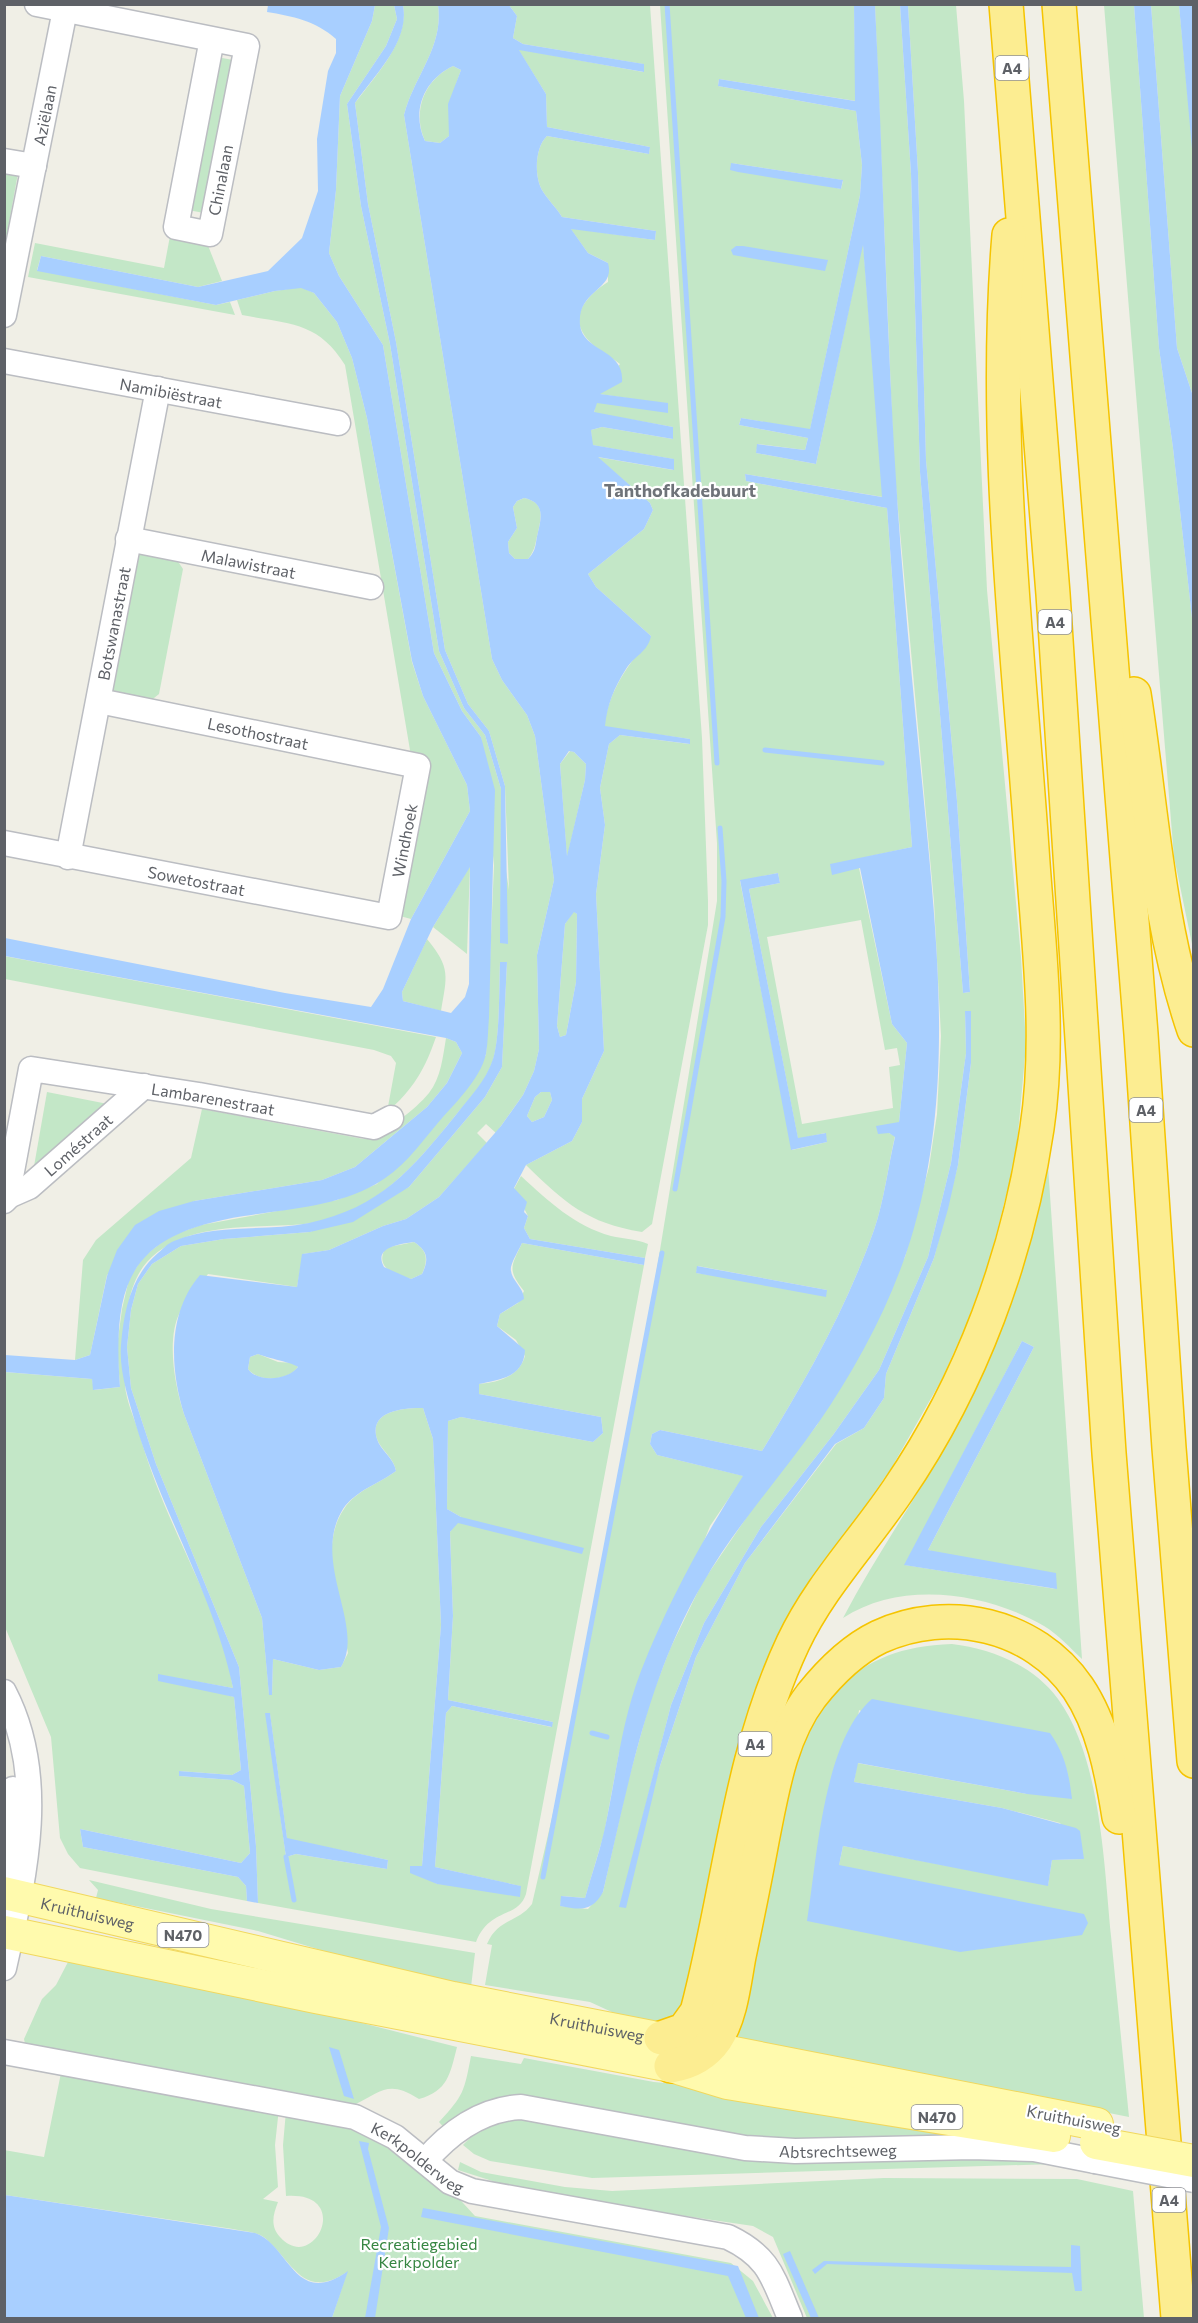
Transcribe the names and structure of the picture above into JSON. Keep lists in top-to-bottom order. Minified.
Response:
{"streets":{"highway":["A4"],"main road":["Kruithuisweg","N470"],"street":["Aziëlaan","Chinalaan","Namibiëstraat","Malawistraat","Botswanastraat","Lesothostraat","Windhoek","Sowetostraat","Lambarenestraat","Loméstraat","Abtsrechtseweg","Kerkpolderweg"]},"crossings":[["A4","Kruithuisweg"],["Aziëlaan","Chinalaan"],["Namibiëstraat","Botswanastraat"],["Malawistraat","Botswanastraat"],["Botswanastraat","Lesothostraat"],["Botswanastraat","Sowetostraat"],["Lesothostraat","Windhoek"],["Windhoek","Sowetostraat"],["Lambarenestraat","Loméstraat"],["Kruithuisweg","Abtsrechtseweg"],["Abtsrechtseweg","Kerkpolderweg"]],"districts":["Tanthofkadebuurt"],"parks":["Recreatiegebied Kerkpolder"]}
